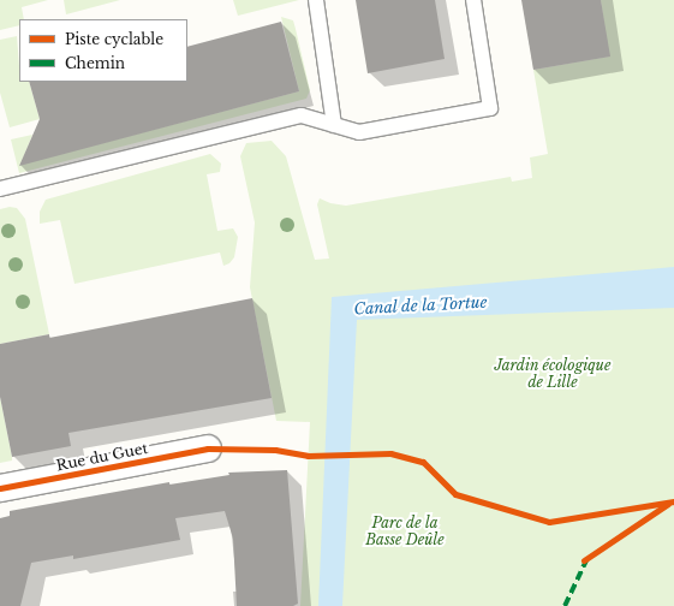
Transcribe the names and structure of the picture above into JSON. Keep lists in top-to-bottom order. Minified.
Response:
{"streets":{"street":["Rue du Guet"]},"water":["Canal de la Tortue"],"parks":["Jardin écologique de Lille","Parc de la Basse Deûle"],"legend":["Piste cyclable","Chemin"]}
